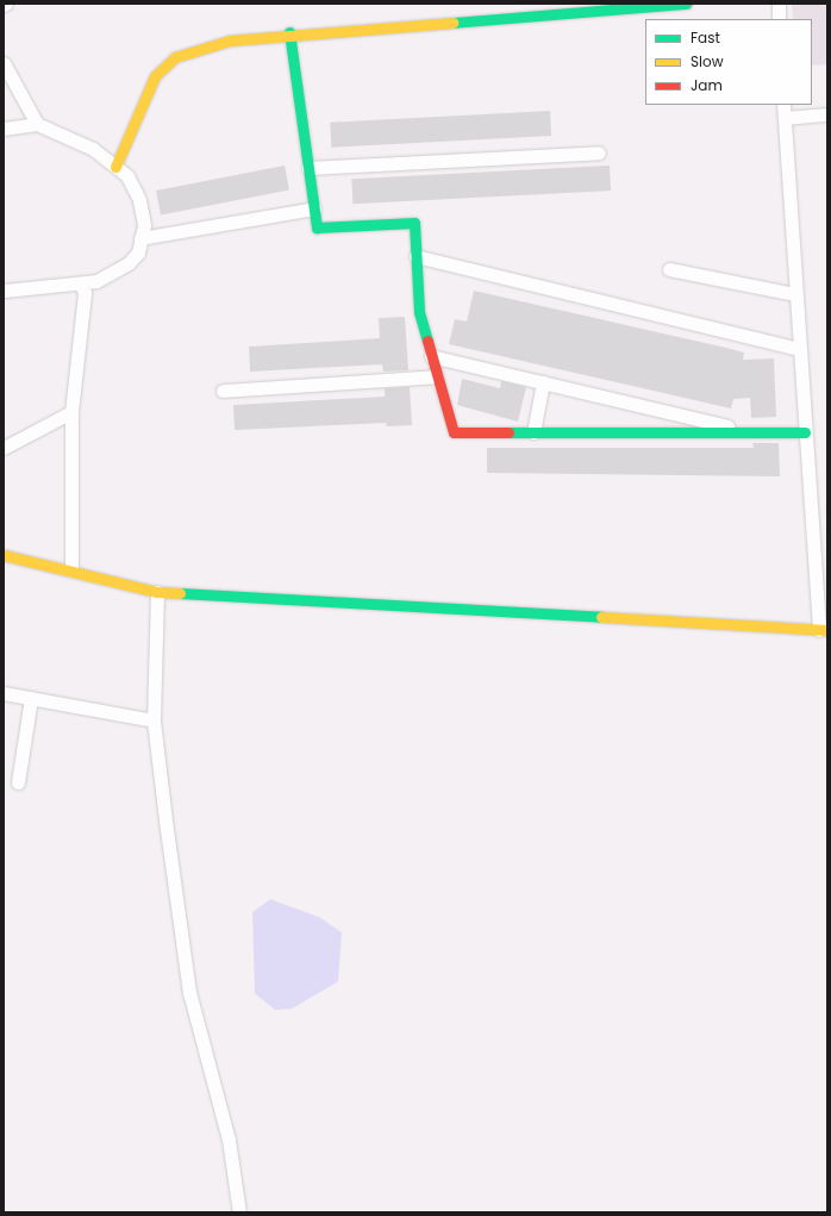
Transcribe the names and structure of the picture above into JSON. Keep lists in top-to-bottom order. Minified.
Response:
{"legend":["Fast","Slow","Jam"]}
